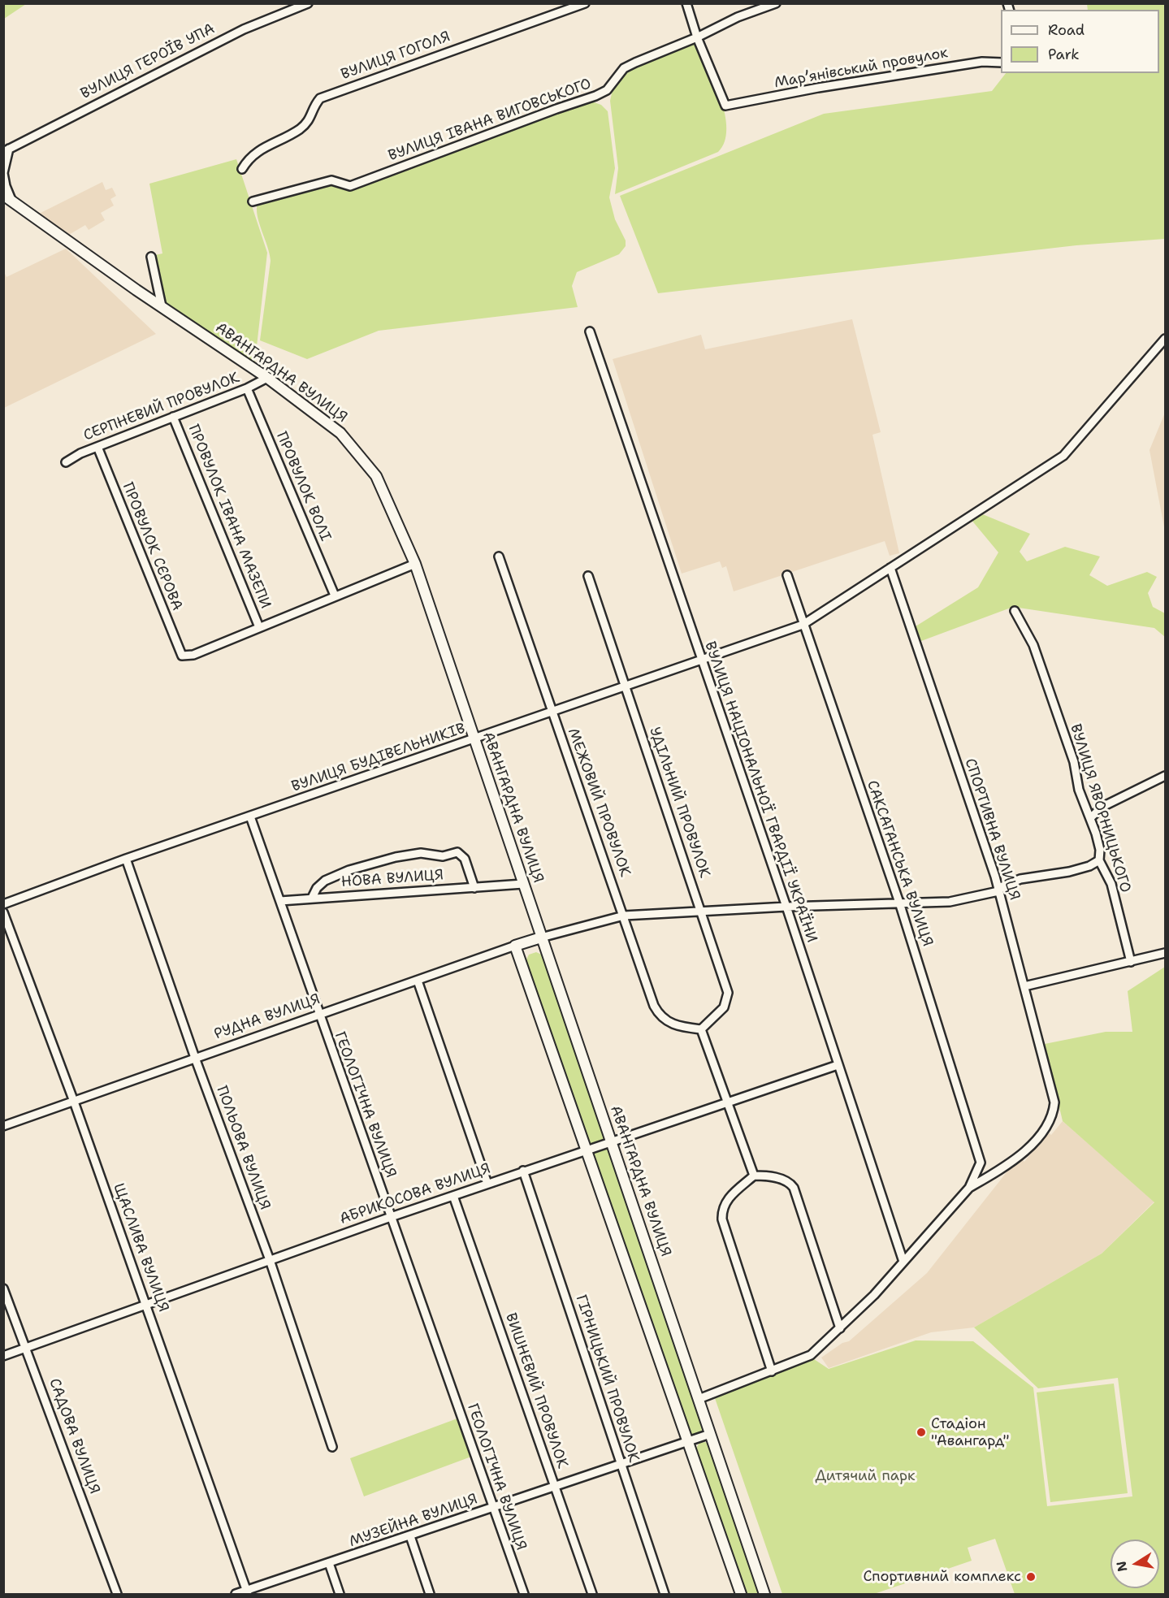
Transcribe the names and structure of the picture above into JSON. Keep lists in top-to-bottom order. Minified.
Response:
{"streets":{"street":["ВУЛИЦЯ ГОГОЛЯ","ВУЛИЦЯ ГЕРОЇВ УПА","Марʼянівський провулок","ВУЛИЦЯ ІВАНА ВИГОВСЬКОГО","АВАНГАРДНА ВУЛИЦЯ","СЕРПНЕВИЙ ПРОВУЛОК","ПРОВУЛОК ВОЛІ","ПРОВУЛОК ІВАНА МАЗЕПИ","ПРОВУЛОК СЄРОВА","ВУЛИЦЯ БУДІВЕЛЬНИКІВ","ВУЛИЦЯ НАЦІОНАЛЬНОЇ ГВАРДІЇ УКРАЇНИ","МЕЖОВИЙ ПРОВУЛОК","УДІЛЬНИЙ ПРОВУЛОК","ВУЛИЦЯ ЯВОРНИЦЬКОГО","СПОРТИВНА ВУЛИЦЯ","САКСАГАНСЬКА ВУЛИЦЯ","НОВА ВУЛИЦЯ","РУДНА ВУЛИЦЯ","ГЕОЛОГІЧНА ВУЛИЦЯ","ПОЛЬОВА ВУЛИЦЯ","АБРИКОСОВА ВУЛИЦЯ","ЩАСЛИВА ВУЛИЦЯ","ГІРНИЦЬКИЙ ПРОВУЛОК","ВИШНЕВИЙ ПРОВУЛОК","САДОВА ВУЛИЦЯ","МУЗЕЙНА ВУЛИЦЯ"]},"crossings":[["Марʼянівський провулок","ВУЛИЦЯ ІВАНА ВИГОВСЬКОГО"],["АВАНГАРДНА ВУЛИЦЯ","СЕРПНЕВИЙ ПРОВУЛОК"],["АВАНГАРДНА ВУЛИЦЯ","ВУЛИЦЯ БУДІВЕЛЬНИКІВ"],["АВАНГАРДНА ВУЛИЦЯ","НОВА ВУЛИЦЯ"],["АВАНГАРДНА ВУЛИЦЯ","РУДНА ВУЛИЦЯ"],["АВАНГАРДНА ВУЛИЦЯ","АБРИКОСОВА ВУЛИЦЯ"],["АВАНГАРДНА ВУЛИЦЯ","МУЗЕЙНА ВУЛИЦЯ"],["СЕРПНЕВИЙ ПРОВУЛОК","ПРОВУЛОК ВОЛІ"],["СЕРПНЕВИЙ ПРОВУЛОК","ПРОВУЛОК ІВАНА МАЗЕПИ"],["СЕРПНЕВИЙ ПРОВУЛОК","ПРОВУЛОК СЄРОВА"],["ПРОВУЛОК ІВАНА МАЗЕПИ","ПРОВУЛОК СЄРОВА"],["ВУЛИЦЯ БУДІВЕЛЬНИКІВ","ВУЛИЦЯ НАЦІОНАЛЬНОЇ ГВАРДІЇ УКРАЇНИ"],["ВУЛИЦЯ БУДІВЕЛЬНИКІВ","МЕЖОВИЙ ПРОВУЛОК"],["ВУЛИЦЯ БУДІВЕЛЬНИКІВ","УДІЛЬНИЙ ПРОВУЛОК"],["ВУЛИЦЯ БУДІВЕЛЬНИКІВ","СПОРТИВНА ВУЛИЦЯ"],["ВУЛИЦЯ БУДІВЕЛЬНИКІВ","САКСАГАНСЬКА ВУЛИЦЯ"],["ВУЛИЦЯ БУДІВЕЛЬНИКІВ","ГЕОЛОГІЧНА ВУЛИЦЯ"],["ВУЛИЦЯ БУДІВЕЛЬНИКІВ","ПОЛЬОВА ВУЛИЦЯ"],["ВУЛИЦЯ НАЦІОНАЛЬНОЇ ГВАРДІЇ УКРАЇНИ","АБРИКОСОВА ВУЛИЦЯ"],["МЕЖОВИЙ ПРОВУЛОК","УДІЛЬНИЙ ПРОВУЛОК"],["СПОРТИВНА ВУЛИЦЯ","САКСАГАНСЬКА ВУЛИЦЯ"],["НОВА ВУЛИЦЯ","ГЕОЛОГІЧНА ВУЛИЦЯ"],["РУДНА ВУЛИЦЯ","ГЕОЛОГІЧНА ВУЛИЦЯ"],["РУДНА ВУЛИЦЯ","ПОЛЬОВА ВУЛИЦЯ"],["РУДНА ВУЛИЦЯ","ЩАСЛИВА ВУЛИЦЯ"],["ГЕОЛОГІЧНА ВУЛИЦЯ","АБРИКОСОВА ВУЛИЦЯ"],["ГЕОЛОГІЧНА ВУЛИЦЯ","МУЗЕЙНА ВУЛИЦЯ"],["ПОЛЬОВА ВУЛИЦЯ","АБРИКОСОВА ВУЛИЦЯ"],["АБРИКОСОВА ВУЛИЦЯ","ЩАСЛИВА ВУЛИЦЯ"],["АБРИКОСОВА ВУЛИЦЯ","ГІРНИЦЬКИЙ ПРОВУЛОК"],["АБРИКОСОВА ВУЛИЦЯ","ВИШНЕВИЙ ПРОВУЛОК"],["АБРИКОСОВА ВУЛИЦЯ","САДОВА ВУЛИЦЯ"],["ЩАСЛИВА ВУЛИЦЯ","МУЗЕЙНА ВУЛИЦЯ"],["ГІРНИЦЬКИЙ ПРОВУЛОК","МУЗЕЙНА ВУЛИЦЯ"],["ВИШНЕВИЙ ПРОВУЛОК","МУЗЕЙНА ВУЛИЦЯ"]],"parks":["Дитячий парк"],"places":["Стадіон \"Авангард\"","Спортивний комплекс"],"legend":["Road","Park"],"north":"left"}
